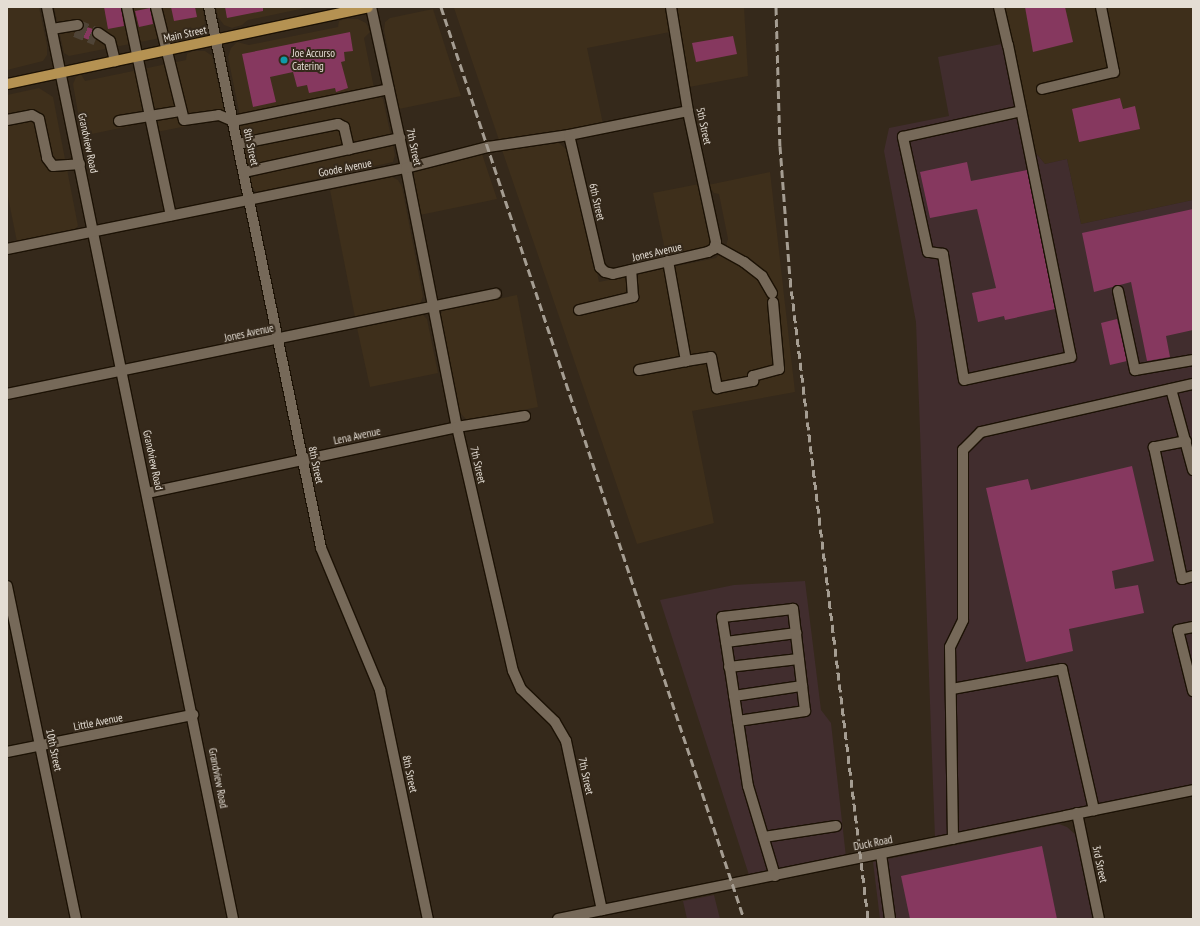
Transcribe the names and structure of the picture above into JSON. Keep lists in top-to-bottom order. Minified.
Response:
{"streets":{"main road":["Main Street"],"street":["5th Street","Grandview Road","8th Street","7th Street","Goode Avenue","6th Street","Jones Avenue","Lena Avenue","Little Avenue","10th Street","Duck Road","3rd Street"]},"crossings":[["Main Street","Grandview Road"],["Main Street","8th Street"],["5th Street","Goode Avenue"],["5th Street","Jones Avenue"],["Grandview Road","Goode Avenue"],["Grandview Road","Jones Avenue"],["Grandview Road","Lena Avenue"],["Grandview Road","Little Avenue"],["8th Street","Goode Avenue"],["8th Street","Jones Avenue"],["8th Street","Lena Avenue"],["7th Street","Goode Avenue"],["7th Street","Jones Avenue"],["7th Street","Lena Avenue"],["7th Street","Duck Road"],["Goode Avenue","6th Street"],["6th Street","Jones Avenue"],["Little Avenue","10th Street"],["Duck Road","3rd Street"]],"places":["Joe Accurso Catering"]}
